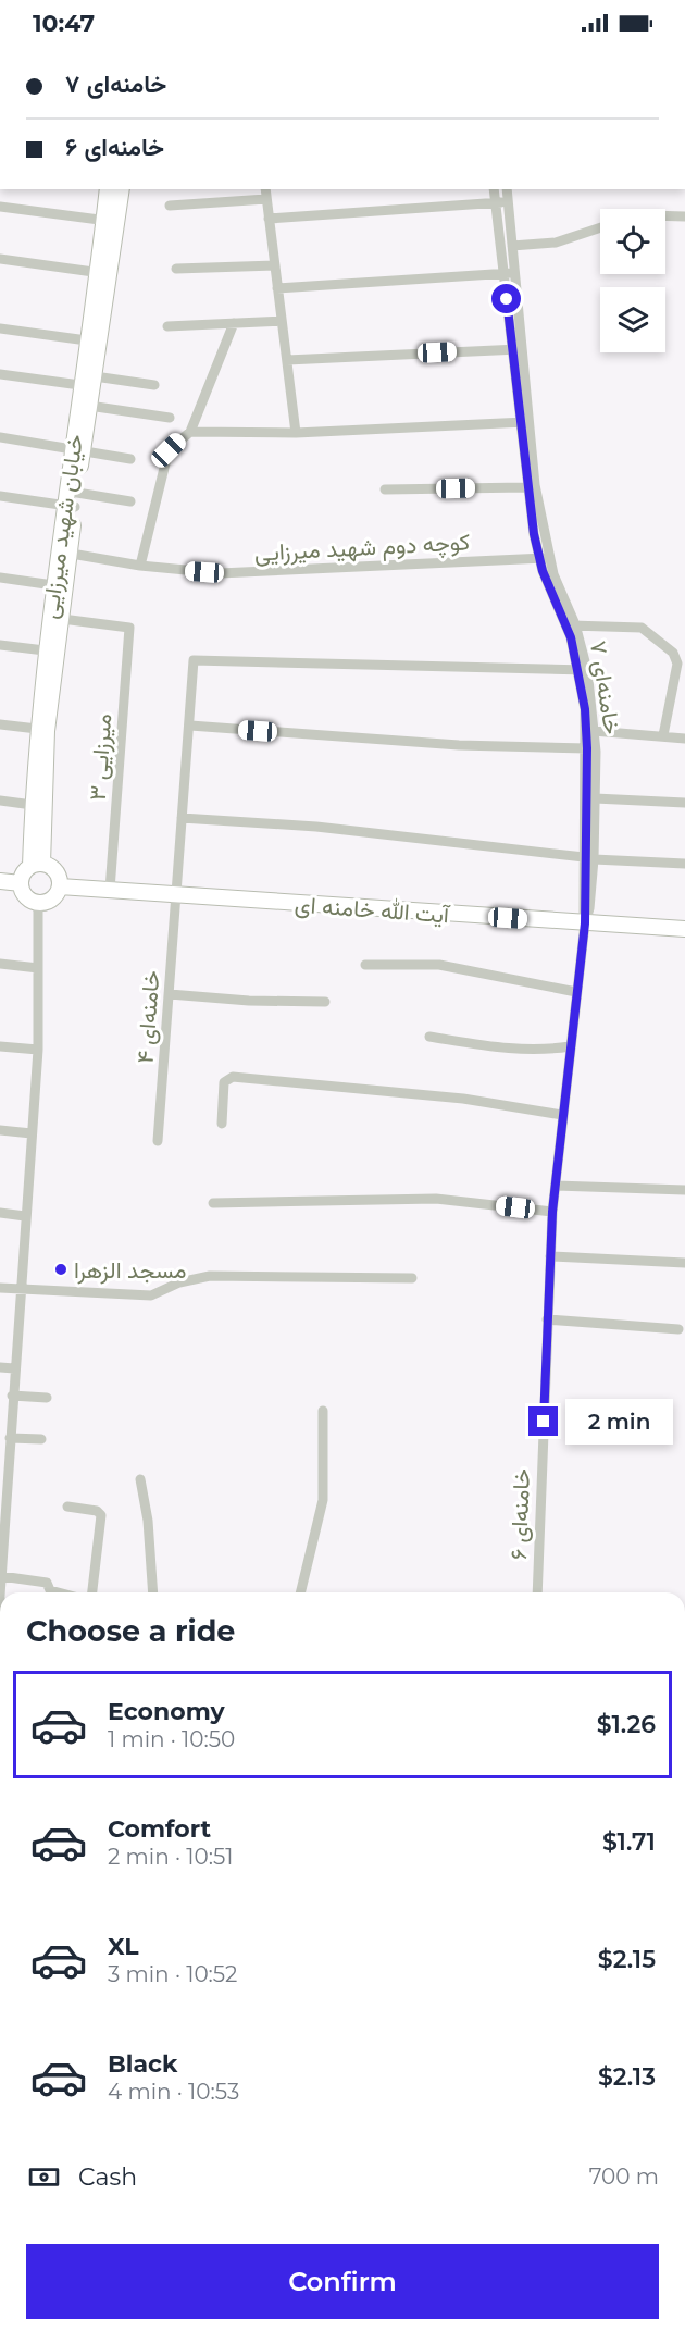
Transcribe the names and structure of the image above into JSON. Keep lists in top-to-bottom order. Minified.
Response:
{"streets":{"street":["خیابان شهید میرزایی","کوچه دوم شهید میرزایی","خامنه‌ای ۷","میرزایی ۳","آیت الله خامنه ای","خامنه‌ای ۴","خامنه‌ای ۶"]},"crossings":[["خیابان شهید میرزایی","کوچه دوم شهید میرزایی"],["خیابان شهید میرزایی","میرزایی ۳"],["خیابان شهید میرزایی","آیت الله خامنه ای"],["کوچه دوم شهید میرزایی","خامنه‌ای ۷"],["خامنه‌ای ۷","آیت الله خامنه ای"],["خامنه‌ای ۷","خامنه‌ای ۴"],["خامنه‌ای ۷","خامنه‌ای ۶"],["میرزایی ۳","آیت الله خامنه ای"],["آیت الله خامنه ای","خامنه‌ای ۴"],["آیت الله خامنه ای","خامنه‌ای ۶"]],"places":["مسجد الزهرا"],"page":{"status":"10:47","banner":["خامنه‌ای ۷","خامنه‌ای ۶"],"bubble":"2 min","heading":"Choose a ride","list":[{"name":"Economy","note":"1 min · 10:50","value":"$1.26"},{"name":"Comfort","note":"2 min · 10:51","value":"$1.71"},{"name":"XL","note":"3 min · 10:52","value":"$2.15"},{"name":"Black","note":"4 min · 10:53","value":"$2.13"}],"pay":["Cash","700 m"],"buttons":"Confirm"}}
